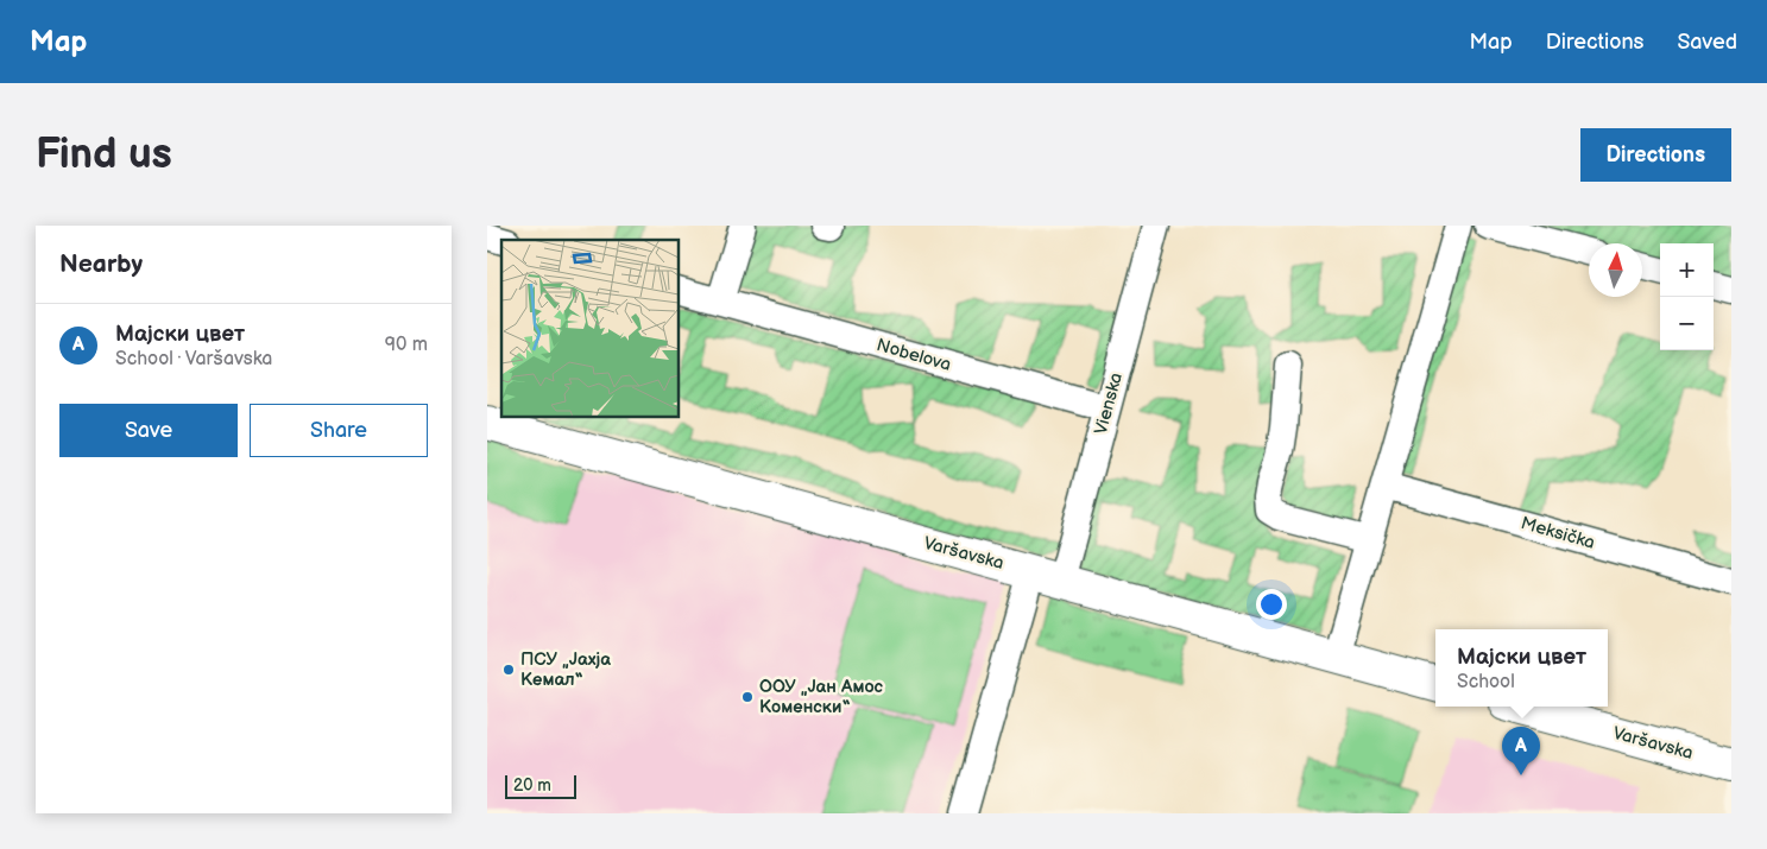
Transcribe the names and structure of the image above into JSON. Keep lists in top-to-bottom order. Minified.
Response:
{"streets":{"street":["Nobelova","Vienska","Meksička","Varšavska"]},"crossings":[["Nobelova","Vienska"],["Vienska","Varšavska"]],"places":["ПСУ „Јахја Кемал“","ООУ „Јан Амос Коменски“"],"scale_bar":"20 m","north":"top","page":{"header":"Map","nav":["Map","Directions","Saved"],"buttons":["Directions",["Save","Share"]],"title":"Find us","heading":"Nearby","map_buttons":["+","−"],"list":[{"mark":"A","name":"Мајски цвет","note":"School · Varšavska","value":"90 m"}],"popup":["Мајски цвет","School"],"pins":"A","scale":"20 m"}}
